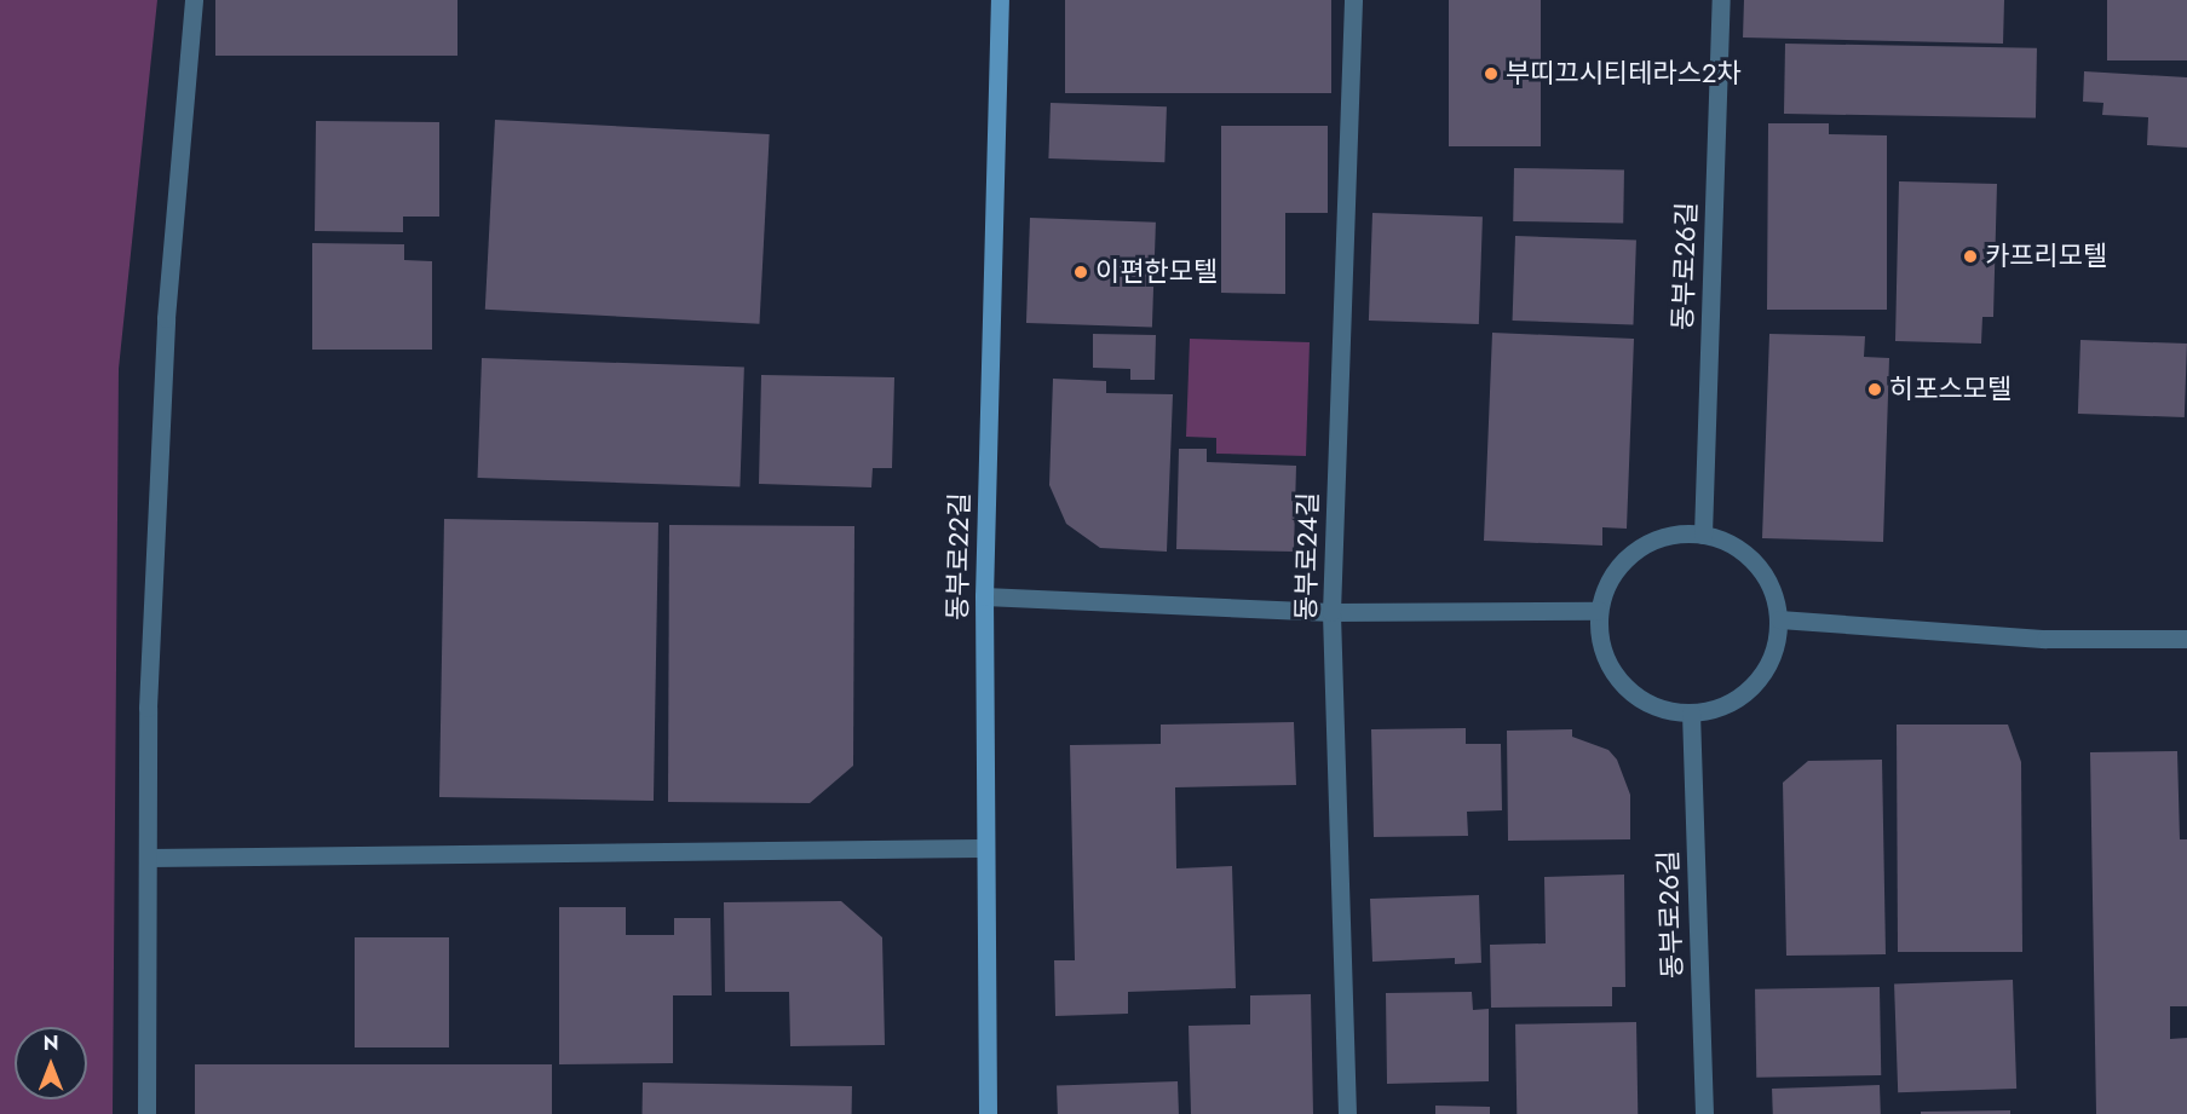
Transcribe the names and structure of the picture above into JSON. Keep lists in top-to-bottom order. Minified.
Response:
{"streets":{"main road":["동부로22길"],"street":["동부로26길","동부로24길"]},"places":["부띠끄시티테라스2차","카프리모텔","이편한모텔","히포스모텔"],"north":"top"}
